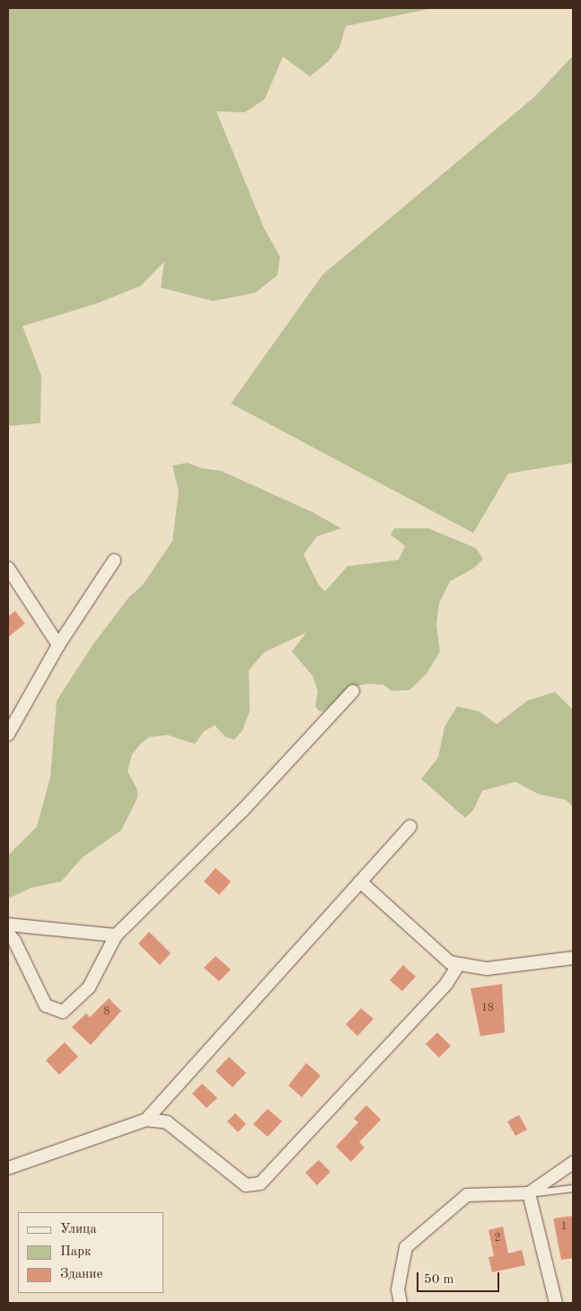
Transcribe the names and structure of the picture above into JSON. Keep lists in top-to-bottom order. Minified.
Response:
{"house_numbers":["18","8","1","2"],"legend":["Улица","Парк","Здание"],"scale_bar":"50 m"}
